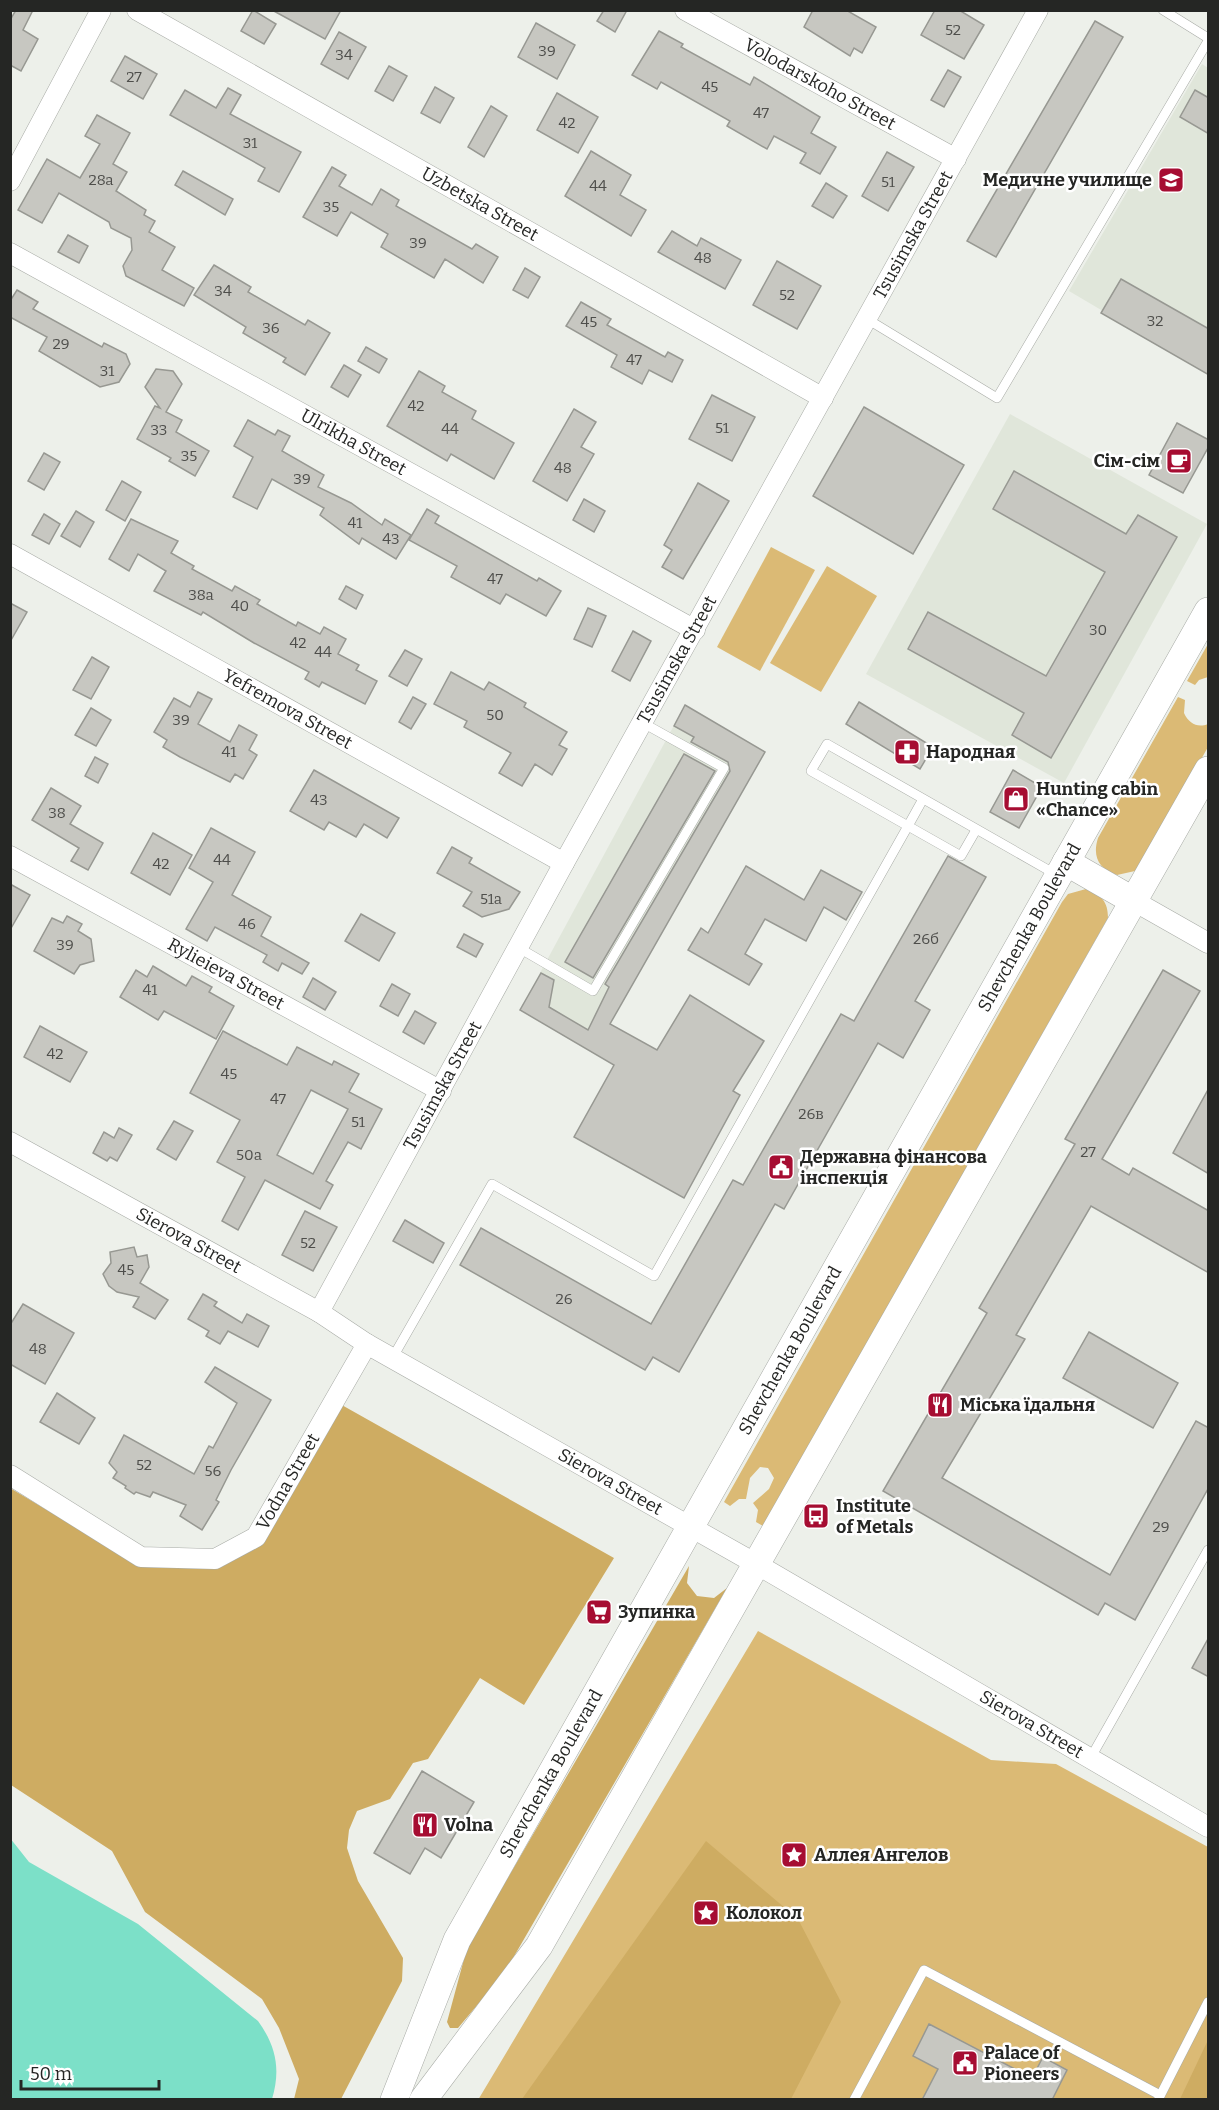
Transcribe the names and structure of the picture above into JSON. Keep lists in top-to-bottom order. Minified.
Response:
{"streets":{"main road":["Shevchenka Boulevard"],"street":["Volodarskoho Street","Uzbetska Street","Tsusimska Street","Ulrikha Street","Yefremova Street","Rylieieva Street","Sierova Street","Vodna Street"]},"crossings":[["Volodarskoho Street","Tsusimska Street"],["Uzbetska Street","Tsusimska Street"],["Tsusimska Street","Ulrikha Street"],["Tsusimska Street","Yefremova Street"],["Tsusimska Street","Rylieieva Street"],["Tsusimska Street","Sierova Street"],["Shevchenka Boulevard","Sierova Street"],["Sierova Street","Vodna Street"]],"places":{"school or university":["Медичне училище"],"cafe":["Сім-сім"],"pharmacy":["Народная"],"shop":["Hunting cabin «Chance»"],"public building":["Державна фінансова інспекція","Palace of Pioneers"],"restaurant":["Міська їдальня","Volna"],"bus stop":["Institute of Metals"],"supermarket":["Зупинка"],"place":["Аллея Ангелов","Колокол"]},"house_numbers":["52","39","34","27","45","47","42","31","28а","51","44","35","39","48","34","52","32","45","36","29","47","31","42","51","44","33","35","48","39","41","43","47","38а","40","30","42","44","50","39","41","43","38","44","42","51а","46","26б","39","41","42","45","47","26в","51","27","50а","52","45","26","48","52","56","29"],"scale_bar":"50 m"}
